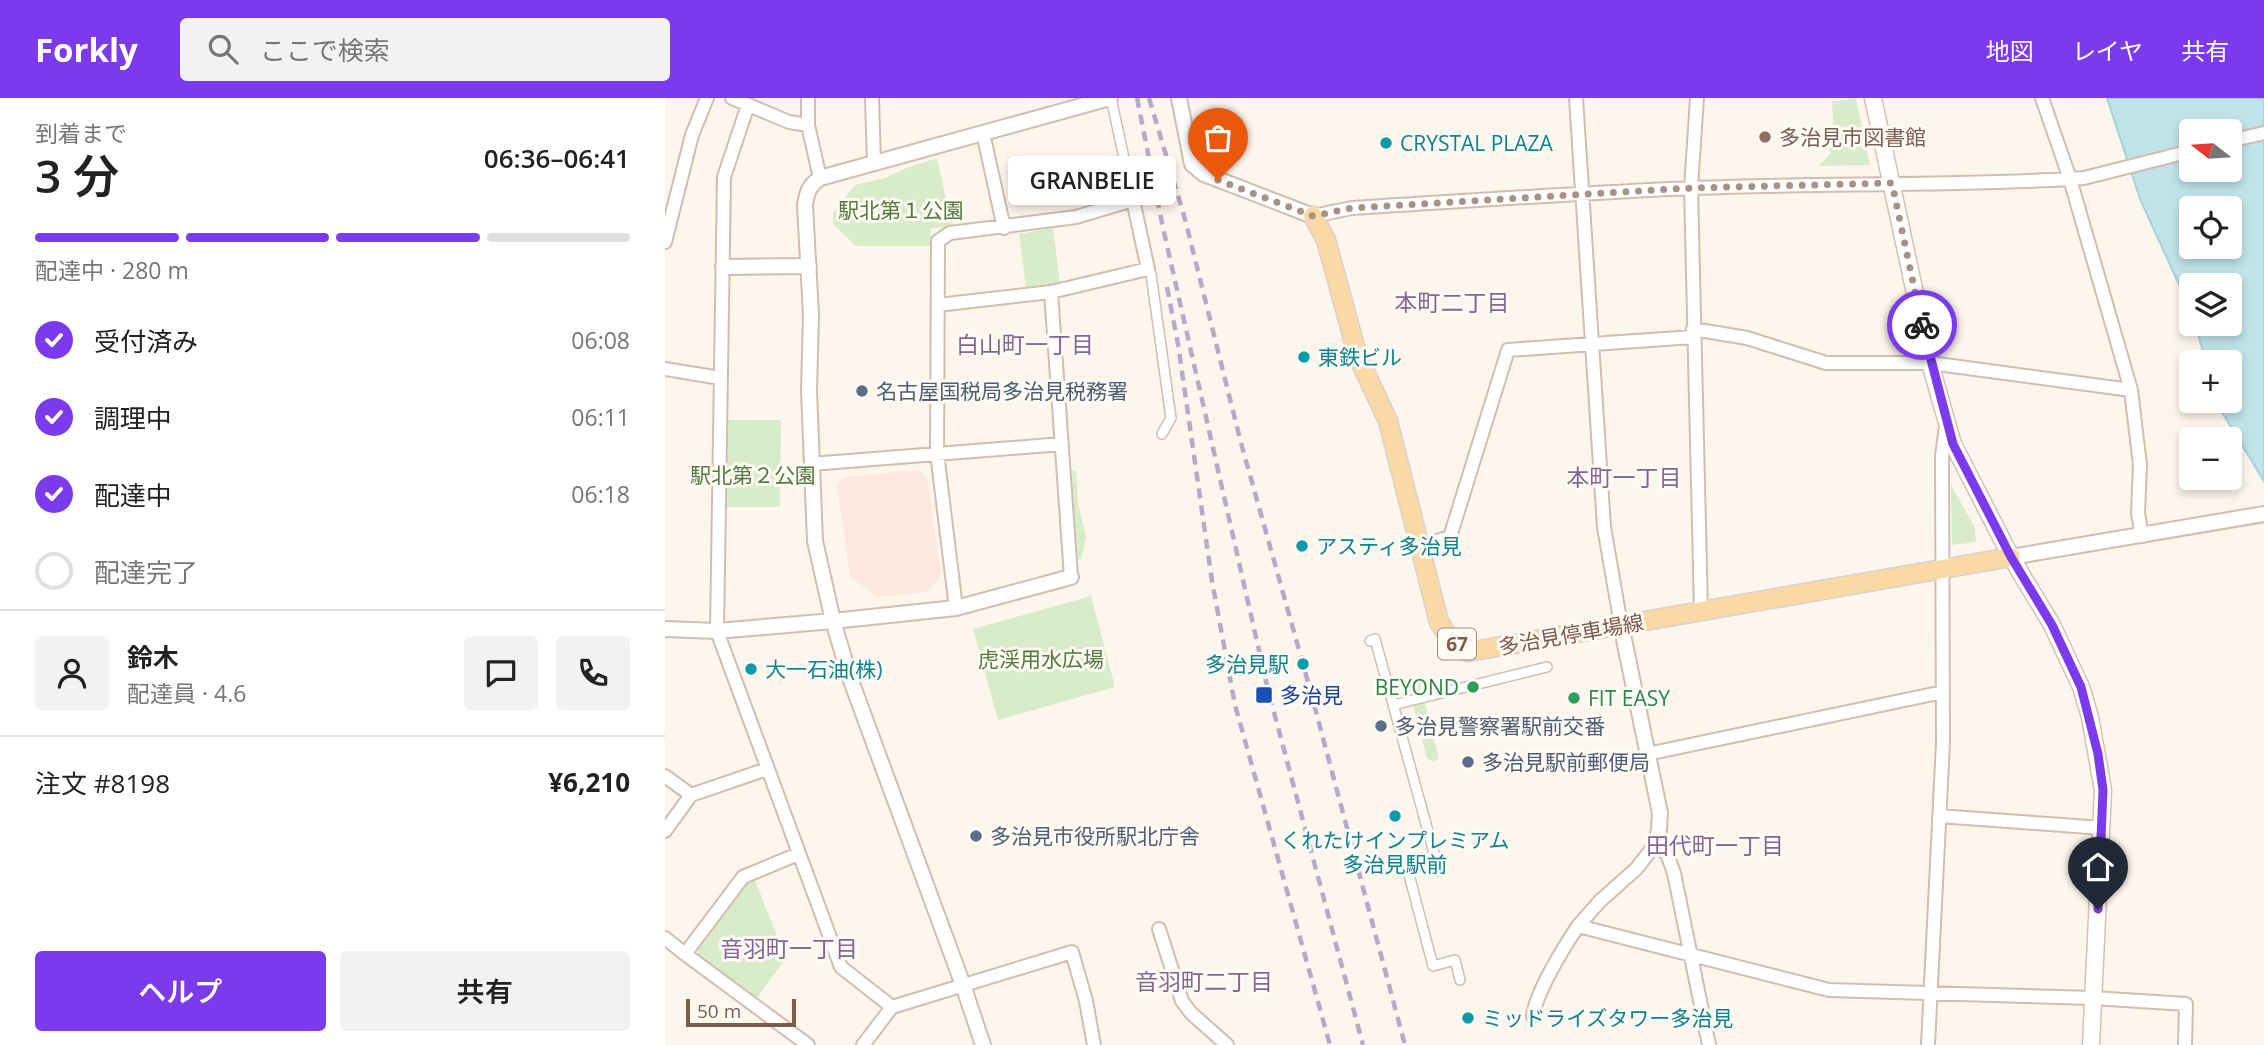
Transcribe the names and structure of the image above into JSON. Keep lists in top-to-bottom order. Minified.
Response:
{"streets":{"main road":["多治見停車場線","67"]},"districts":["本町二丁目","白山町一丁目","本町一丁目","田代町一丁目","音羽町一丁目","音羽町二丁目"],"parks":["駅北第１公園","駅北第２公園","虎渓用水広場"],"places":{"other":["多治見市図書館","CRYSTAL PLAZA","GRANBELIE","東鉄ビル","名古屋国税局多治見税務署","アスティ多治見","多治見駅","大一石油(株)","BEYOND","FIT EASY","多治見警察署駅前交番","多治見駅前郵便局","くれたけインプレミアム 多治見駅前","多治見市役所駅北庁舎","ミッドライズタワー多治見"],"transit":["多治見"]},"scale_bar":"50 m","north":"left","page":{"header":"Forkly","search":"ここで検索","nav":["地図","レイヤ","共有"],"heading":["3 分","到着まで","06:36–06:41"],"panel":["鈴木","配達員 · 4.6","注文 #8198","¥6,210"],"map_buttons":["+","−"],"bubble":"GRANBELIE","bar":"配達中 · 280 m","list":[["受付済み","06:08"],["調理中","06:11"],["配達中","06:18"],"配達完了"],"buttons":["ヘルプ","共有"],"scale":"50 m"}}
